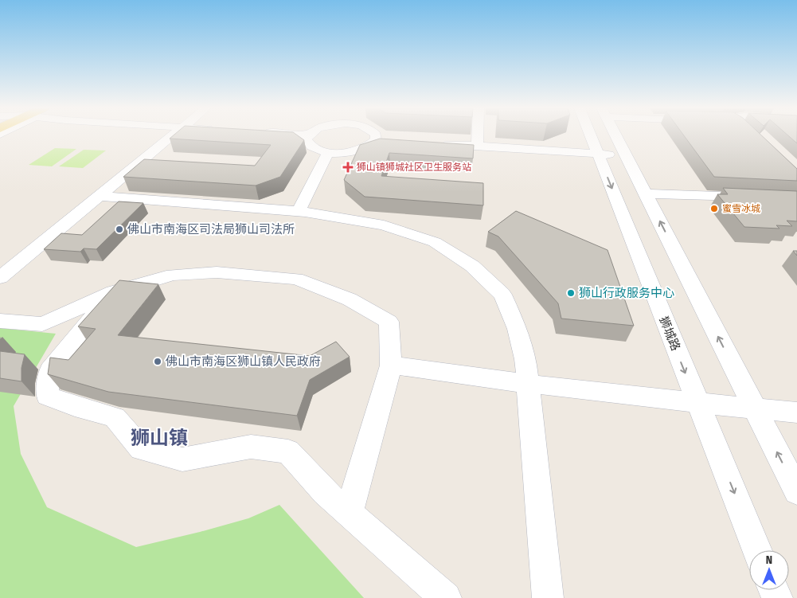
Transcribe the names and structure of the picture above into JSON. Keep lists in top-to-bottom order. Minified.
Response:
{"streets":{"street":["狮城路"]},"districts":["狮山镇"],"places":{"health":["狮山镇狮城社区卫生服务站"],"other":["蜜雪冰城","佛山市南海区司法局狮山司法所","狮山行政服务中心","佛山市南海区狮山镇人民政府"]},"north":"top"}
